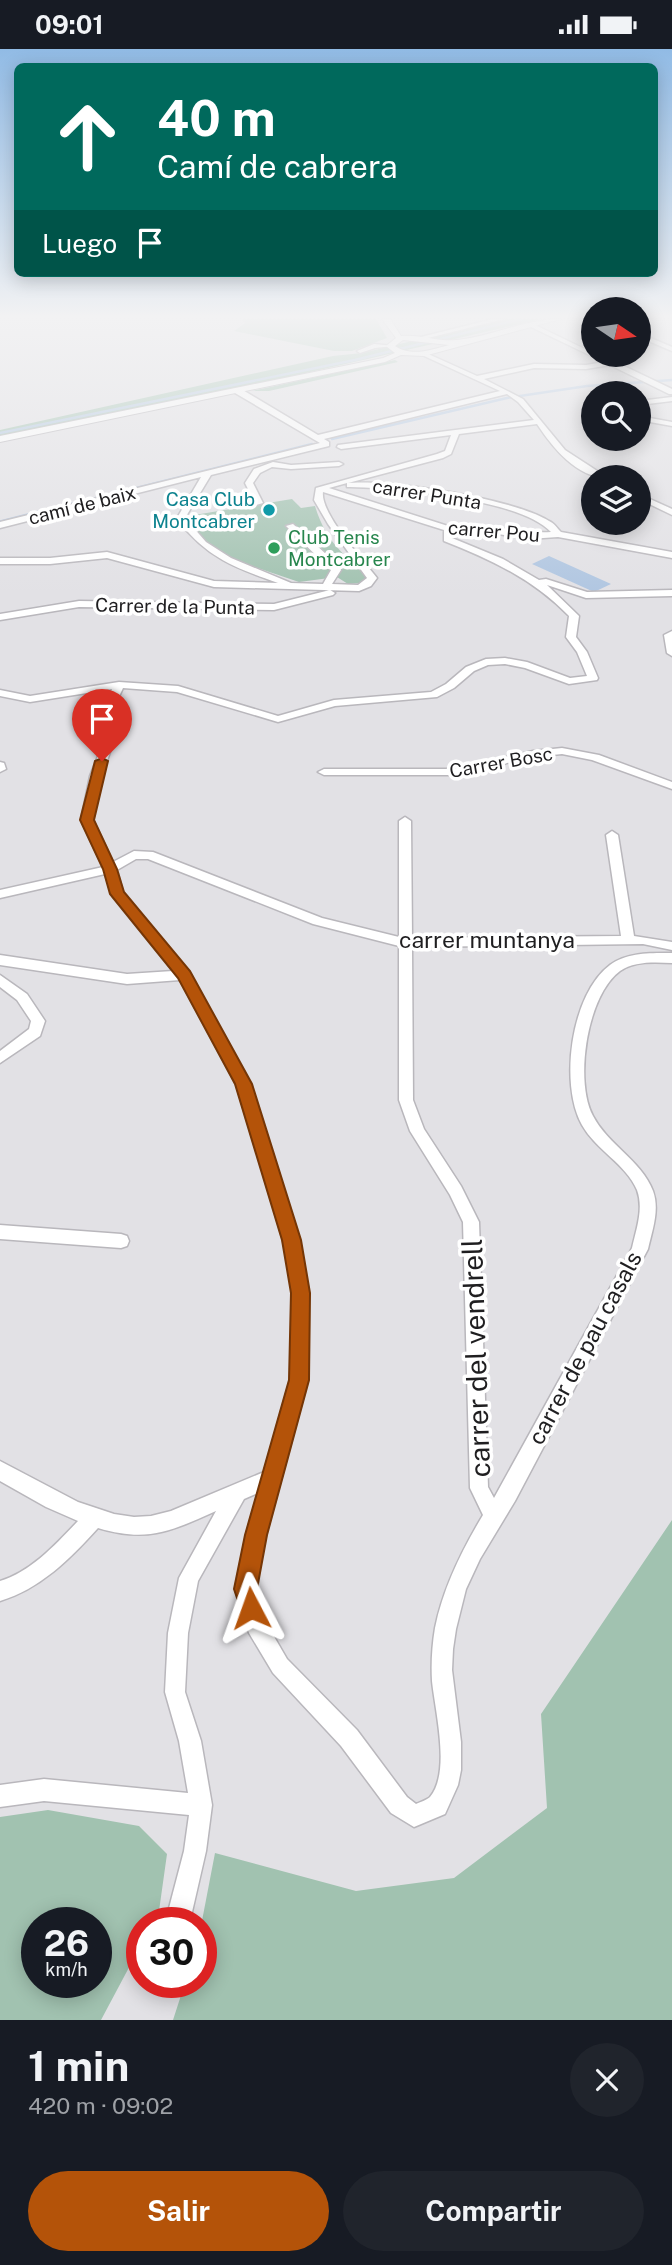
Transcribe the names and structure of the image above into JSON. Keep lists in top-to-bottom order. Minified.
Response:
{"streets":{"street":["carrer Punta","camí de baix","carrer Pou","Carrer de la Punta","Carrer Bosc","carrer muntanya","carrer de pau casals","carrer del vendrell"]},"crossings":[["carrer Punta","carrer Pou"],["carrer muntanya","carrer del vendrell"],["carrer de pau casals","carrer del vendrell"]],"places":["Casa Club Montcabrer","Club Tenis Montcabrer"],"north":"right","page":{"status":"09:01","turn":["40 m","Camí de cabrera"],"then":"Luego","speed":"26 km/h","limit":"30","heading":["1 min","420 m · 09:02"],"buttons":["Salir","Compartir"]}}
